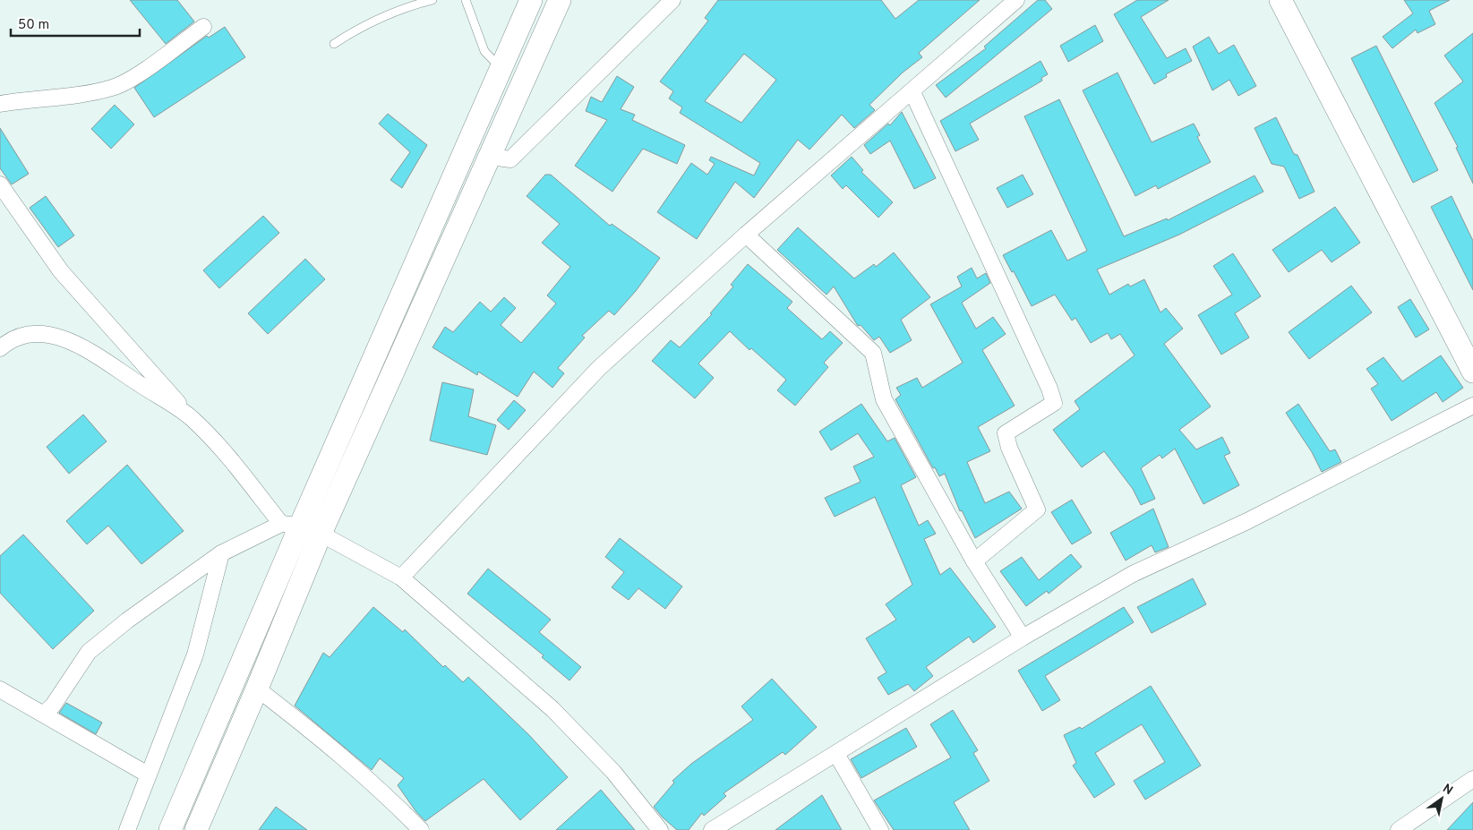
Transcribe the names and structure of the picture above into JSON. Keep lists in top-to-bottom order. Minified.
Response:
{"scale_bar":"50 m","north":"top right"}
